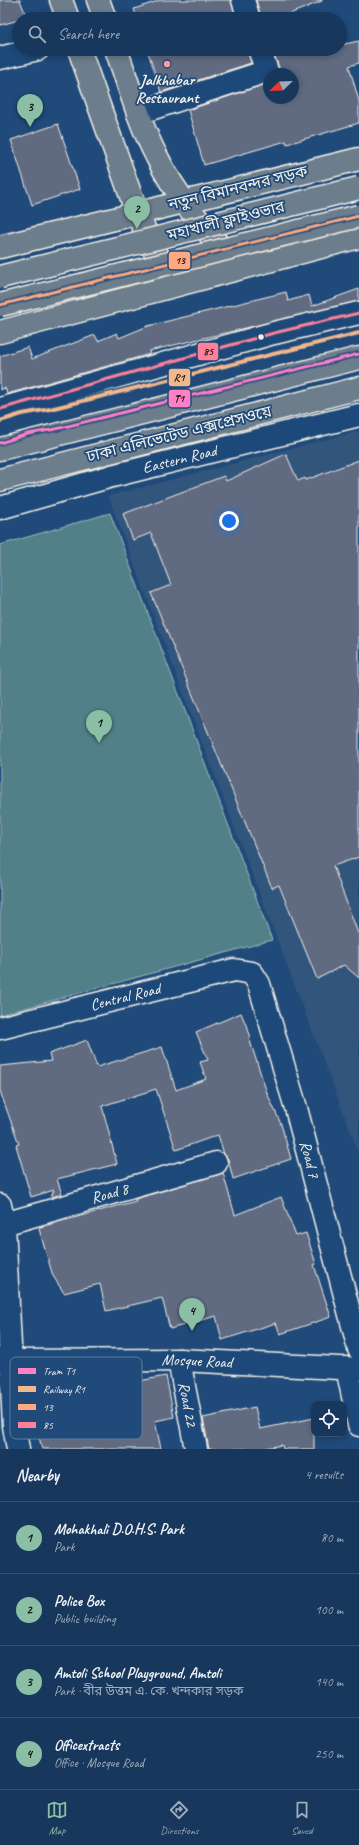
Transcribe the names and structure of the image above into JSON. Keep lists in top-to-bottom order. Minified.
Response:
{"streets":{"main road":["নতুন বিমানবন্দর সড়ক","মহাখালী ফ্লাইওভার","ঢাকা এলিভেটেড এক্সপ্রেসওয়ে"],"street":["Eastern Road","Central Road","Road 7","Road 8","Mosque Road","Road 22"]},"crossings":[["Central Road","Road 7"],["Mosque Road","Road 22"]],"places":["Jalkhabar Restaurant"],"lines":["transit line 13","transit line 85","rail line R1","tram line T1"],"legend":["Tram T1","Railway R1","13","85"],"north":"bottom left","page":{"search":"Search here","pins":["3","2","1","4"],"heading":["Nearby","4 results"],"list":[{"mark":"1","name":"Mohakhali D.O.H.S. Park","note":"Park","value":"80 m"},{"mark":"2","name":"Police Box","note":"Public building","value":"100 m"},{"mark":"3","name":"Amtoli School Playground, Amtoli","note":"Park · বীর উত্তম এ. কে. খন্দকার সড়ক","value":"140 m"},{"mark":"4","name":"Officextracts","note":"Office · Mosque Road","value":"250 m"}],"nav":["Map","Directions","Saved"]}}
